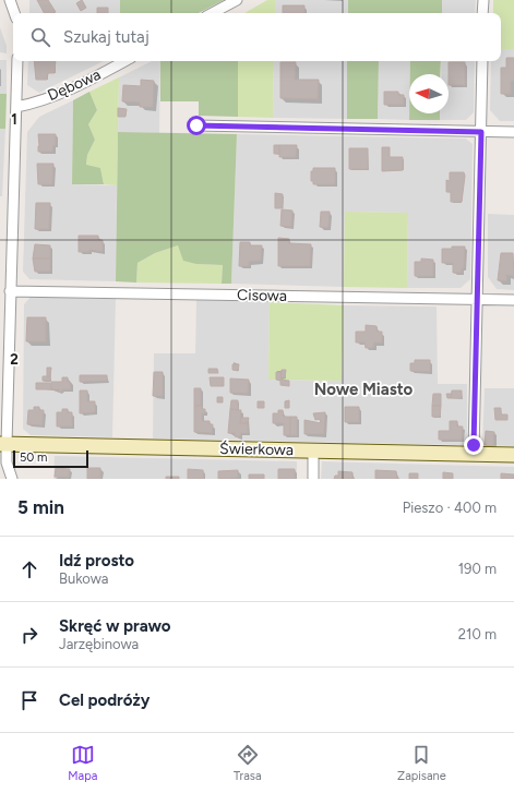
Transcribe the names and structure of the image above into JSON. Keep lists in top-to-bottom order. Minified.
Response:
{"streets":{"street":["Dębowa","Cisowa","Świerkowa"]},"districts":["Nowe Miasto"],"scale_bar":"50 m","north":"left","page":{"search":"Szukaj tutaj","scale":"50 m","heading":["5 min","Pieszo · 400 m"],"list":[["Idź prosto","Bukowa","190 m"],["Skręć w prawo","Jarzębinowa","210 m"],"Cel podróży"],"nav":["Mapa","Trasa","Zapisane"]},"grid":{"rows":["1","2"]}}
